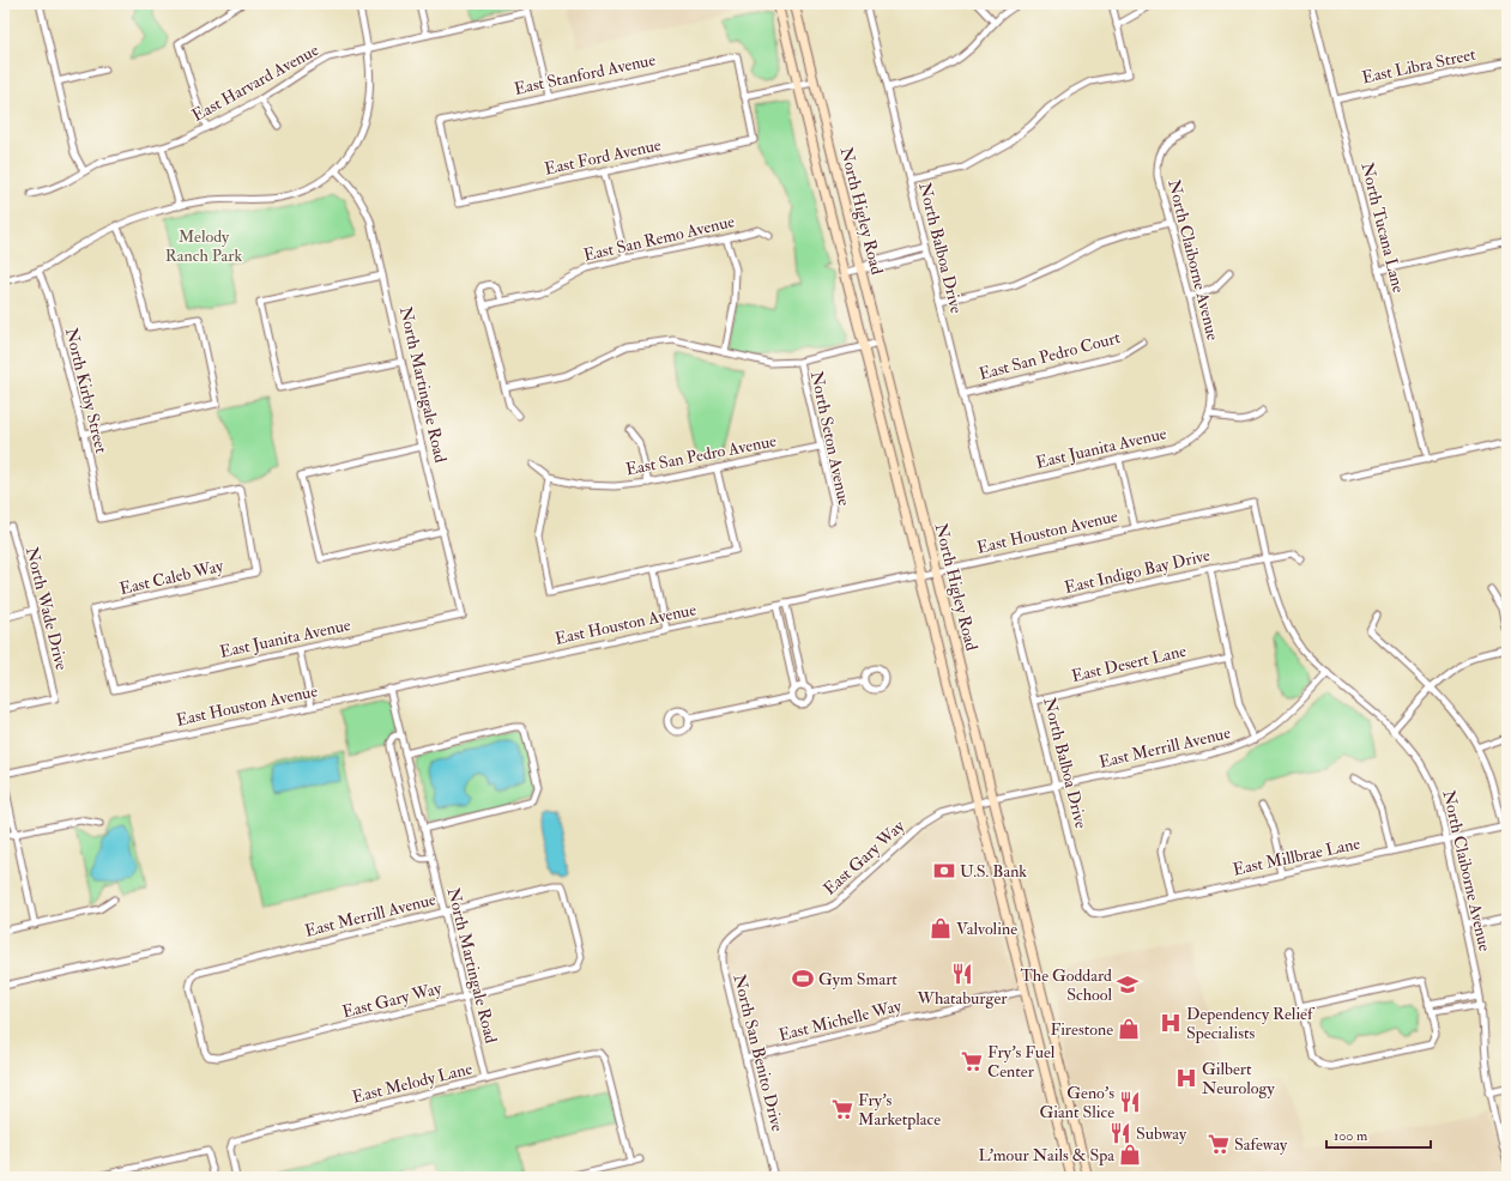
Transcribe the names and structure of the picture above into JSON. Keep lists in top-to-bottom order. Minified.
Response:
{"streets":{"main road":["North Higley Road"],"street":["East Libra Street","East Stanford Avenue","East Harvard Avenue","East Ford Avenue","North Tucana Lane","East San Remo Avenue","North Balboa Drive","North Claiborne Avenue","East San Pedro Court","North Martingale Road","North Kirby Street","North Seton Avenue","East Juanita Avenue","East San Pedro Avenue","East Houston Avenue","East Indigo Bay Drive","East Caleb Way","North Wade Drive","East Desert Lane","East Merrill Avenue","East Millbrae Lane","East Gary Way","East Michelle Way","North San Benito Drive","East Melody Lane"]},"crossings":[["East Libra Street","North Tucana Lane"],["East Stanford Avenue","East Ford Avenue"],["North Higley Road","East Houston Avenue"],["North Higley Road","East Merrill Avenue"],["North Higley Road","East Gary Way"],["North Higley Road","East Michelle Way"],["North Balboa Drive","East San Pedro Court"],["North Balboa Drive","East Juanita Avenue"],["North Balboa Drive","East Indigo Bay Drive"],["North Balboa Drive","East Desert Lane"],["North Balboa Drive","East Merrill Avenue"],["North Balboa Drive","East Millbrae Lane"],["North Claiborne Avenue","East Juanita Avenue"],["North Claiborne Avenue","East Houston Avenue"],["North Claiborne Avenue","East Indigo Bay Drive"],["North Claiborne Avenue","East Merrill Avenue"],["North Claiborne Avenue","East Millbrae Lane"],["North Martingale Road","East Juanita Avenue"],["North Martingale Road","East Houston Avenue"],["North Martingale Road","East Merrill Avenue"],["North Martingale Road","East Gary Way"],["North Martingale Road","East Melody Lane"],["North Kirby Street","East Caleb Way"],["North Seton Avenue","East San Pedro Avenue"],["East Juanita Avenue","East Caleb Way"],["East Merrill Avenue","East Gary Way"],["East Gary Way","North San Benito Drive"],["East Michelle Way","North San Benito Drive"]],"parks":["Melody Ranch Park"],"places":{"bank":["U.S. Bank"],"shop":["Valvoline","Firestone","L'mour Nails & Spa"],"restaurant":["Whataburger","Geno's Giant Slice","Subway"],"sports":["Gym Smart"],"school or university":["The Goddard School"],"hospital":["Dependency Relief Specialists","Gilbert Neurology"],"supermarket":["Fry's Fuel Center","Fry's Marketplace","Safeway"]},"scale_bar":"100 m"}
